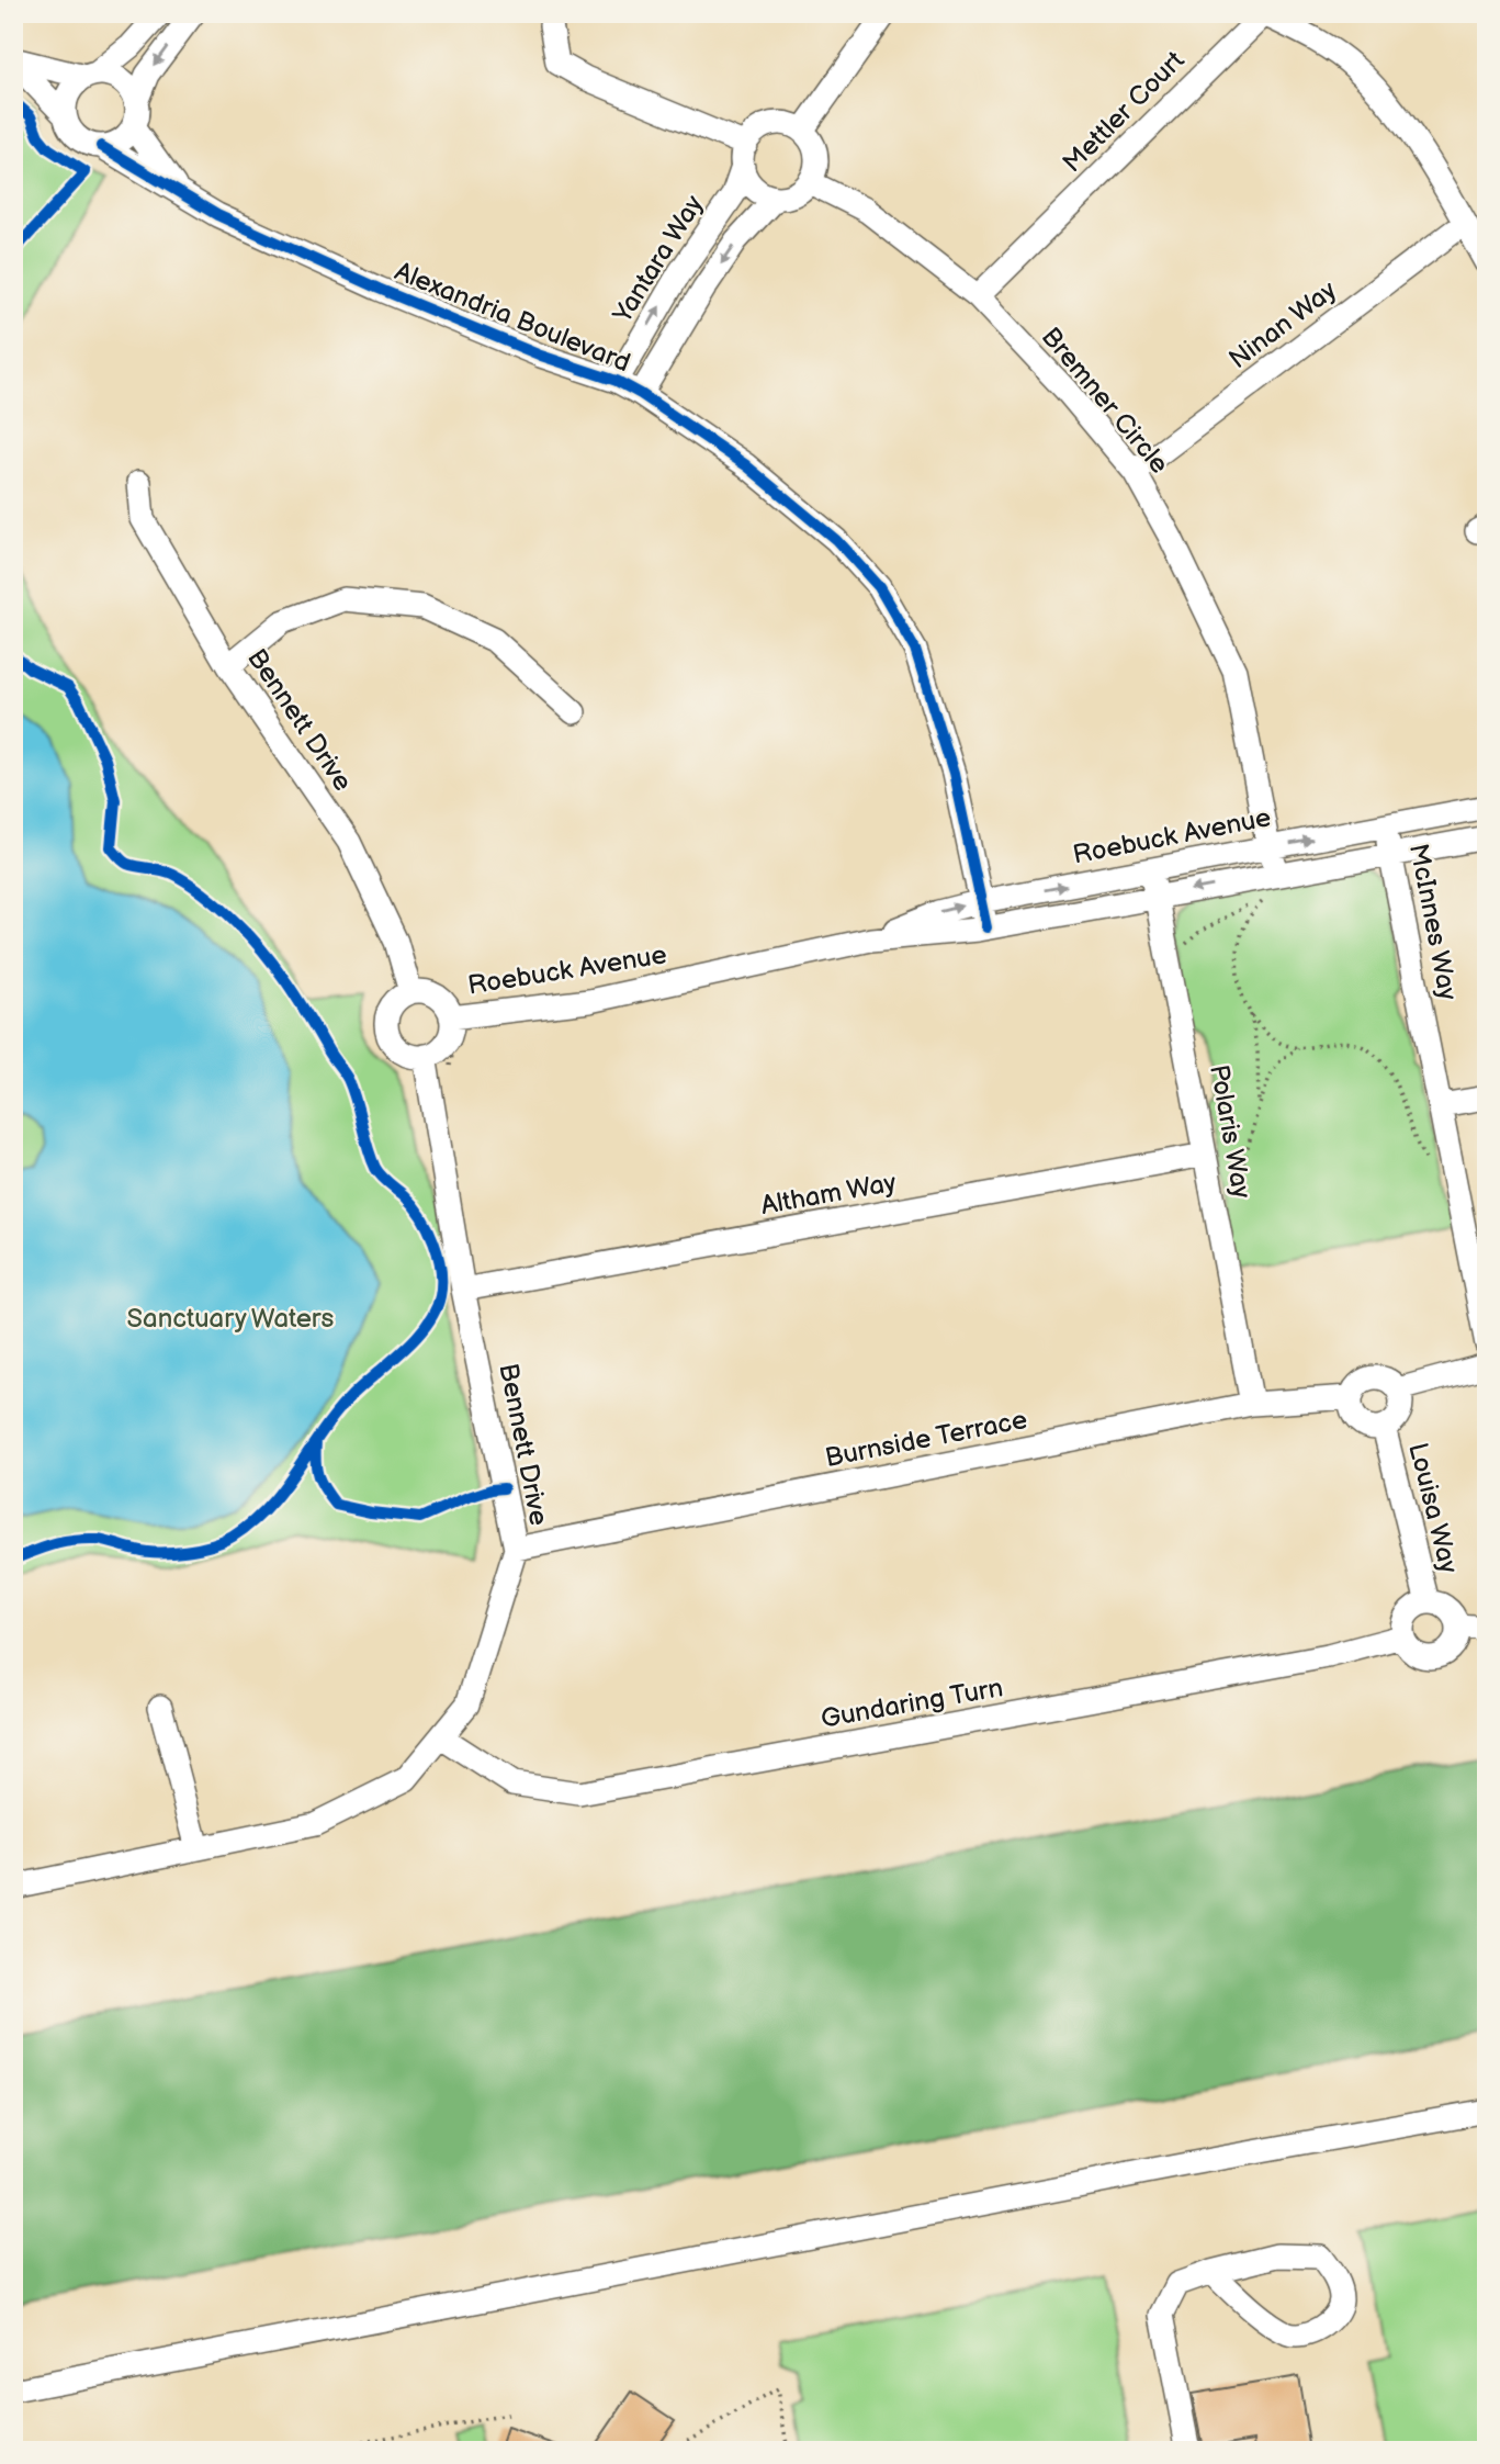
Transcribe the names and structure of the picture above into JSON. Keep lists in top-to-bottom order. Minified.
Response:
{"streets":{"street":["Mettler Court","Yantara Way","Alexandria Boulevard","Ninan Way","Bremner Circle","Bennett Drive","Roebuck Avenue","McInnes Way","Polaris Way","Altham Way","Burnside Terrace","Louisa Way","Gundaring Turn"]},"crossings":[["Mettler Court","Ninan Way"],["Mettler Court","Bremner Circle"],["Yantara Way","Alexandria Boulevard"],["Yantara Way","Bremner Circle"],["Alexandria Boulevard","Roebuck Avenue"],["Ninan Way","Bremner Circle"],["Bremner Circle","Roebuck Avenue"],["Bennett Drive","Roebuck Avenue"],["Bennett Drive","Altham Way"],["Bennett Drive","Burnside Terrace"],["Bennett Drive","Gundaring Turn"],["Roebuck Avenue","McInnes Way"],["Roebuck Avenue","Polaris Way"],["Polaris Way","Altham Way"],["Polaris Way","Burnside Terrace"],["Burnside Terrace","Louisa Way"],["Louisa Way","Gundaring Turn"]],"parks":["Sanctuary Waters"]}
